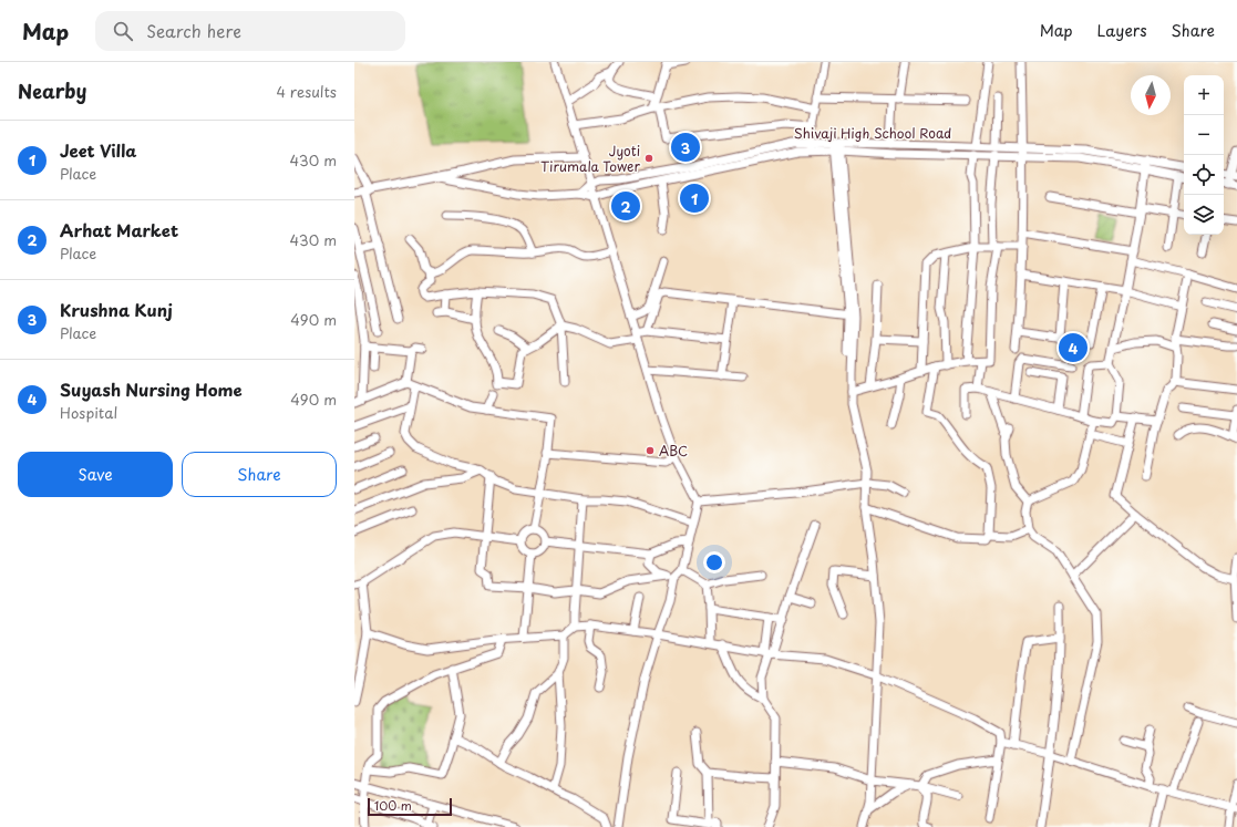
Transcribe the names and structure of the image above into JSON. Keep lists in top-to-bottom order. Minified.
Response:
{"streets":{"street":["Shivaji High School Road"]},"places":["Jyoti Tirumala Tower","ABC"],"scale_bar":"100 m","north":"bottom","page":{"header":"Map","search":"Search here","nav":["Map","Layers","Share"],"heading":["Nearby","4 results"],"map_buttons":["+","−"],"list":[{"mark":"1","name":"Jeet Villa","note":"Place","value":"430 m"},{"mark":"2","name":"Arhat Market","note":"Place","value":"430 m"},{"mark":"3","name":"Krushna Kunj","note":"Place","value":"490 m"},{"mark":"4","name":"Suyash Nursing Home","note":"Hospital","value":"490 m"}],"pins":["3","1","2","4"],"buttons":["Save","Share"],"scale":"100 m"}}
